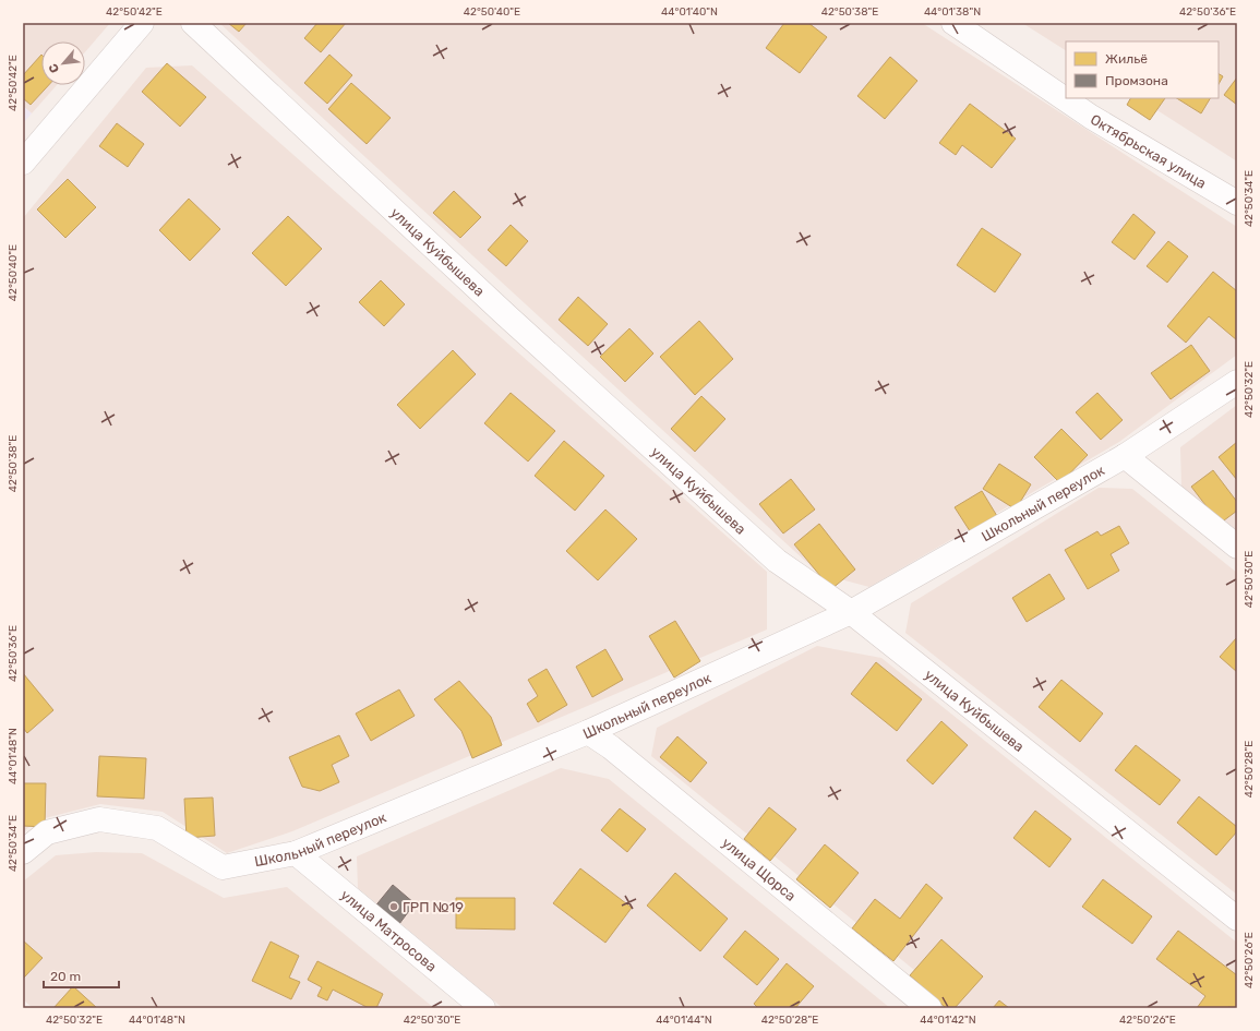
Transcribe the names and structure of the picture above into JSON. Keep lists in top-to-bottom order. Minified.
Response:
{"streets":{"street":["Октябрьская улица","улица Куйбышева","Школьный переулок","улица Щорса","улица Матросова"]},"crossings":[["улица Куйбышева","Школьный переулок"],["Школьный переулок","улица Щорса"],["Школьный переулок","улица Матросова"]],"places":["ГРП №19"],"legend":["Жильё","Промзона"],"scale_bar":"20 m","north":"bottom left","coordinates":["42°50'42\"E","42°50'40\"E","44°01'40\"N","42°50'38\"E","44°01'38\"N","42°50'36\"E","42°50'34\"E","42°50'32\"E","42°50'30\"E","44°01'48\"N","42°50'28\"E","42°50'26\"E","44°01'44\"N","44°01'42\"N"]}
